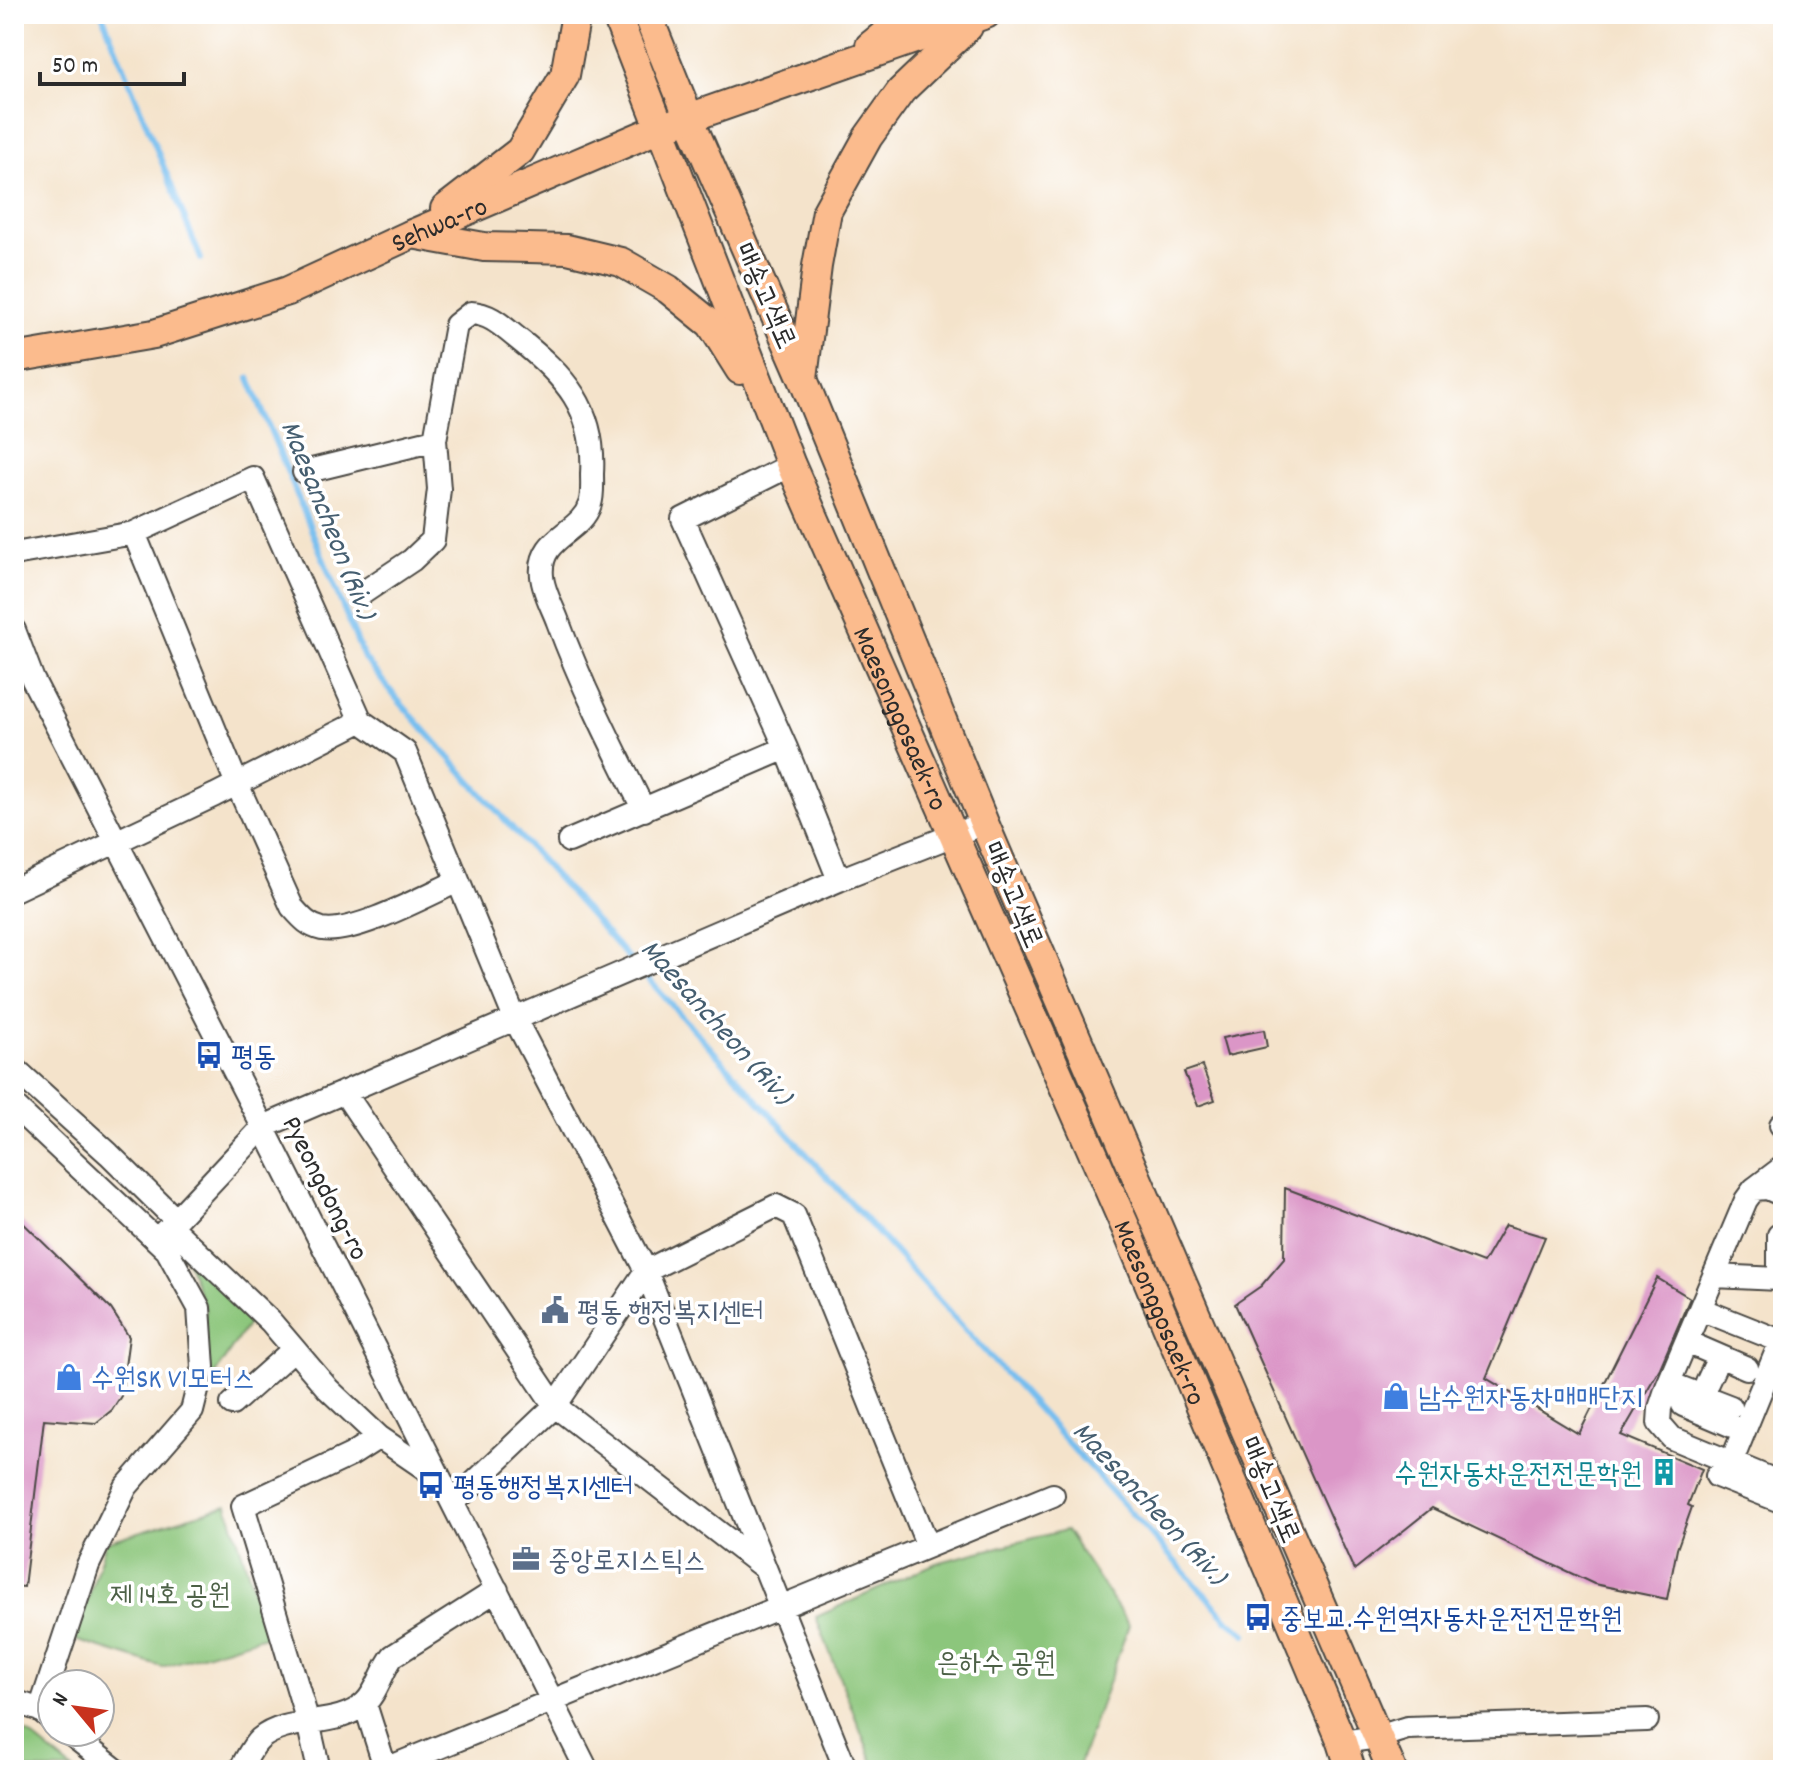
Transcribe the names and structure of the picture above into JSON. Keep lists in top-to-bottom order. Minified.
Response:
{"streets":{"main road":["Sehwa-ro","매송고색로","Maesonggosaek-ro"],"street":["Pyeongdong-ro"]},"crossings":[["Sehwa-ro","매송고색로"],["Sehwa-ro","Maesonggosaek-ro"]],"water":["Maesancheon (Riv.)"],"parks":["제 14호 공원","은하수 공원"],"places":{"bus stop":["평동","평동행정복지센터","중보교.수원역자동차운전전문학원"],"public building":["평동 행정복지센터"],"shop":["수원SK V1모터스","남수원자동차매매단지"],"building":["수원자동차운전전문학원"],"office":["중앙로지스틱스"]},"scale_bar":"50 m","north":"top left"}
